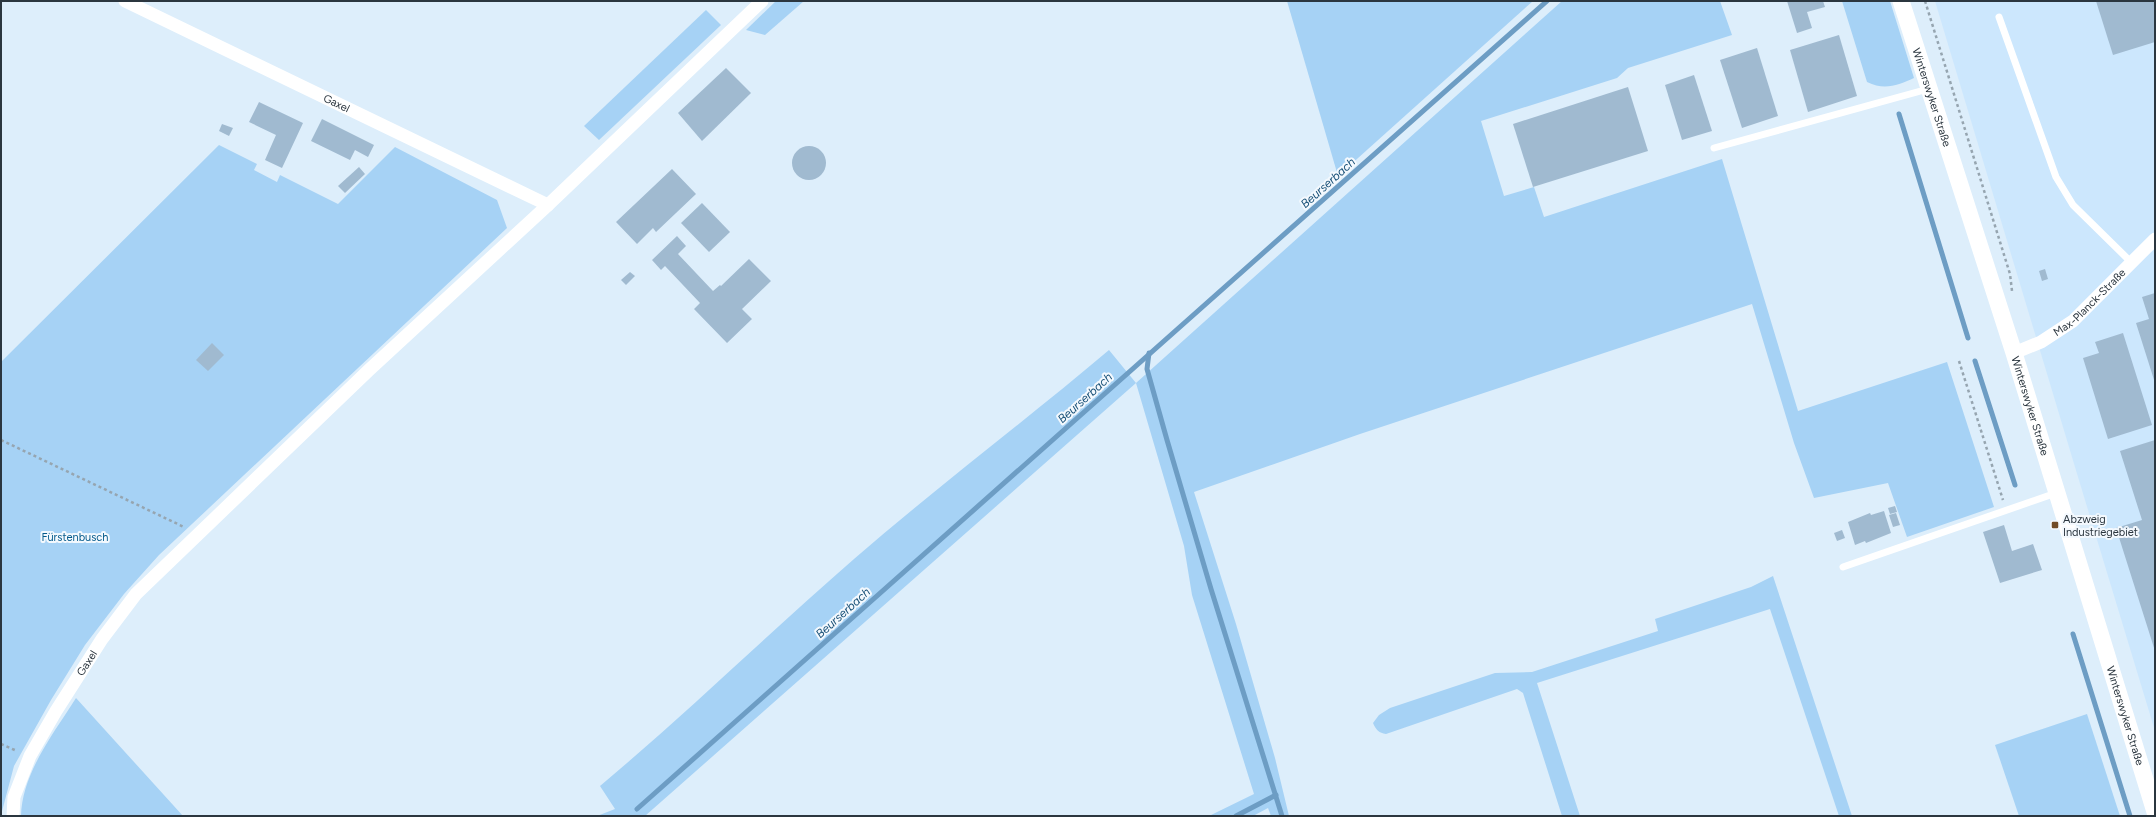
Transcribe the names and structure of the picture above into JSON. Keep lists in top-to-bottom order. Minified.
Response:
{"streets":{"street":["Winterswyker Straße","Gaxel","Max-Planck-Straße"]},"crossings":[["Winterswyker Straße","Max-Planck-Straße"]],"water":["Beurserbach"],"parks":["Fürstenbusch"],"places":{"transit":["Abzweig Industriegebiet"]}}
